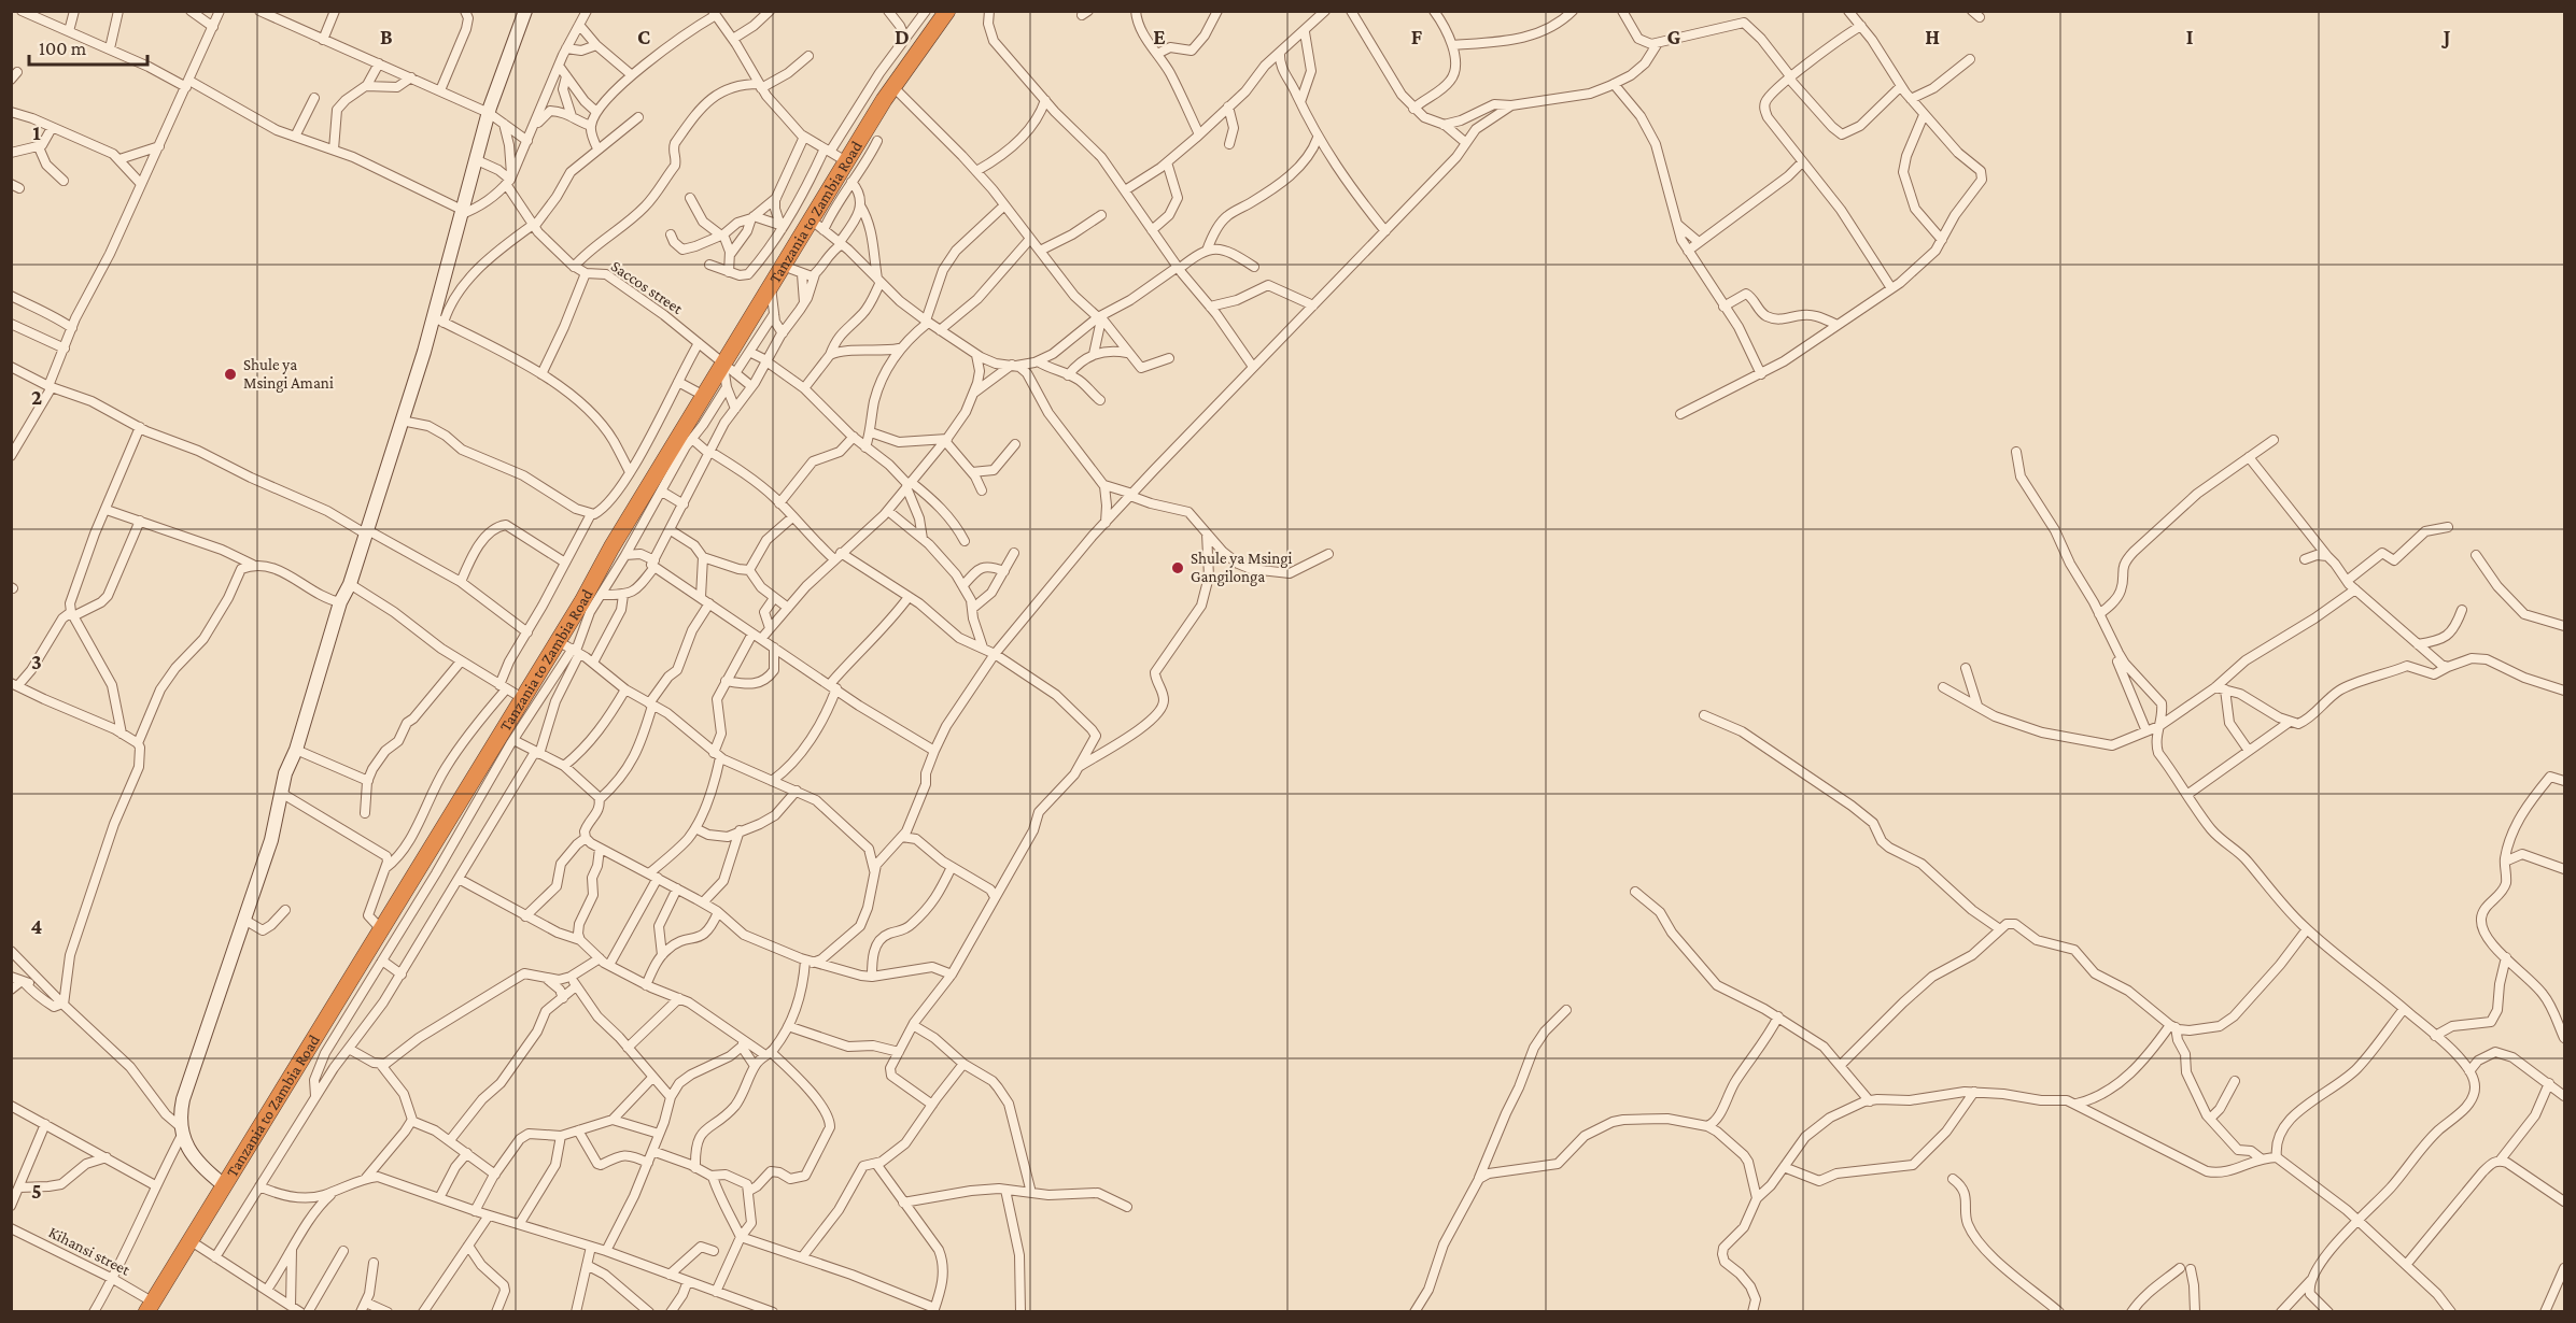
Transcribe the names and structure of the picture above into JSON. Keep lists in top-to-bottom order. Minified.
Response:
{"streets":{"highway":["Tanzania to Zambia Road"],"street":["Saccos street","Kihansi street"]},"crossings":[["Tanzania to Zambia Road","Saccos street"],["Tanzania to Zambia Road","Kihansi street"]],"places":["Shule ya Msingi Amani","Shule ya Msingi Gangilonga"],"scale_bar":"100 m","grid":{"columns":["B","C","D","E","F","G","H","I","J"],"rows":["1","2","3","4","5"]}}
